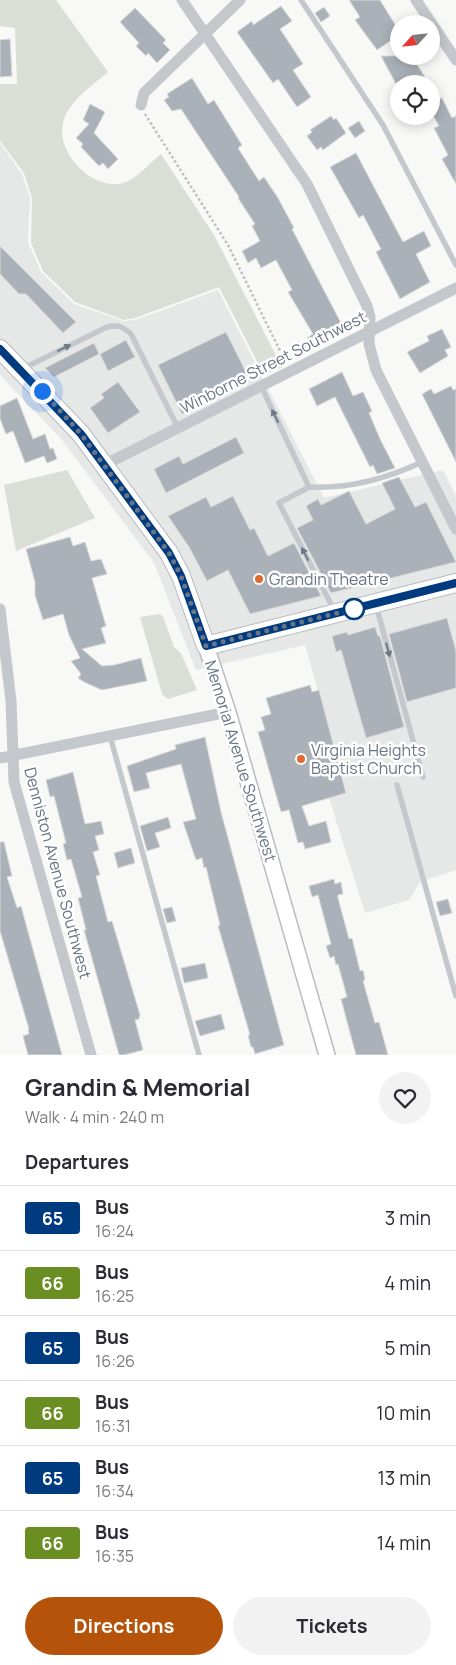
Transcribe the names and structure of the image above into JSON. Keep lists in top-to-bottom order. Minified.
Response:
{"streets":{"main road":["Memorial Avenue Southwest"],"street":["Winborne Street Southwest","Denniston Avenue Southwest"]},"crossings":[["Winborne Street Southwest","Memorial Avenue Southwest"]],"places":["Grandin Theatre","Virginia Heights Baptist Church"],"lines":["bus line 65"],"north":"bottom left","page":{"heading":[["Grandin & Memorial","Walk · 4 min · 240 m"],"Departures"],"list":[{"mark":"65","name":"Bus","note":"16:24","value":"3 min"},{"mark":"66","name":"Bus","note":"16:25","value":"4 min"},{"mark":"65","name":"Bus","note":"16:26","value":"5 min"},{"mark":"66","name":"Bus","note":"16:31","value":"10 min"},{"mark":"65","name":"Bus","note":"16:34","value":"13 min"},{"mark":"66","name":"Bus","note":"16:35","value":"14 min"}],"buttons":["Directions","Tickets"]}}
